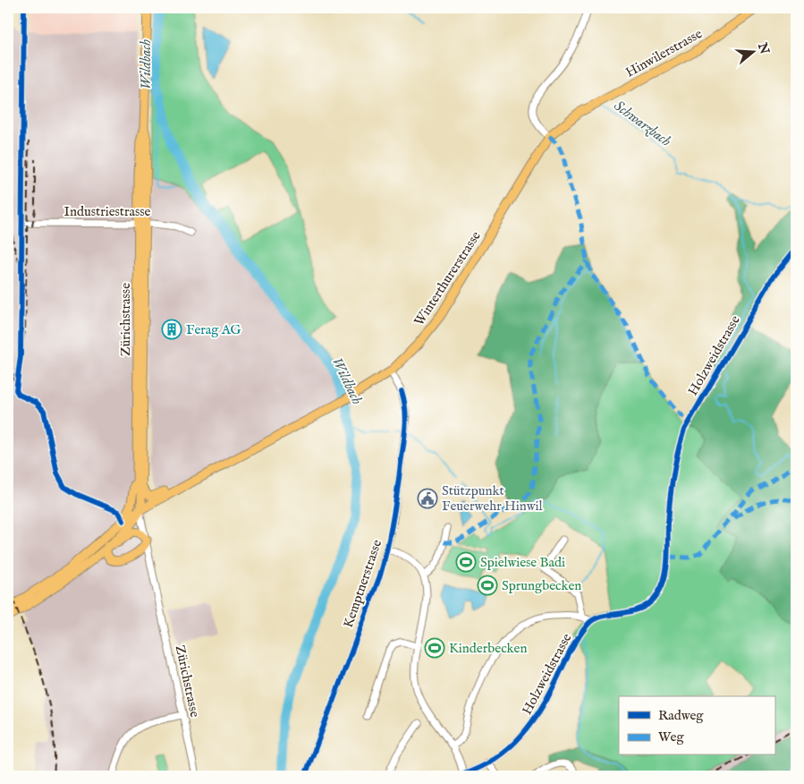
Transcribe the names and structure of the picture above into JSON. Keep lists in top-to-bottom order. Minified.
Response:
{"streets":{"main road":["Hinwilerstrasse","Winterthurerstrasse","Zürichstrasse"],"street":["Industriestrasse","Holzweidstrasse","Kemptnerstrasse"]},"crossings":[["Hinwilerstrasse","Winterthurerstrasse"],["Industriestrasse","Zürichstrasse"],["Winterthurerstrasse","Zürichstrasse"],["Winterthurerstrasse","Kemptnerstrasse"]],"water":["Wildbach","Schwarzbach"],"places":{"building":["Ferag AG"],"public building":["Stützpunkt Feuerwehr Hinwil"],"sports":["Spielwiese Badi","Sprungbecken","Kinderbecken"]},"legend":["Radweg","Weg"],"north":"right"}
